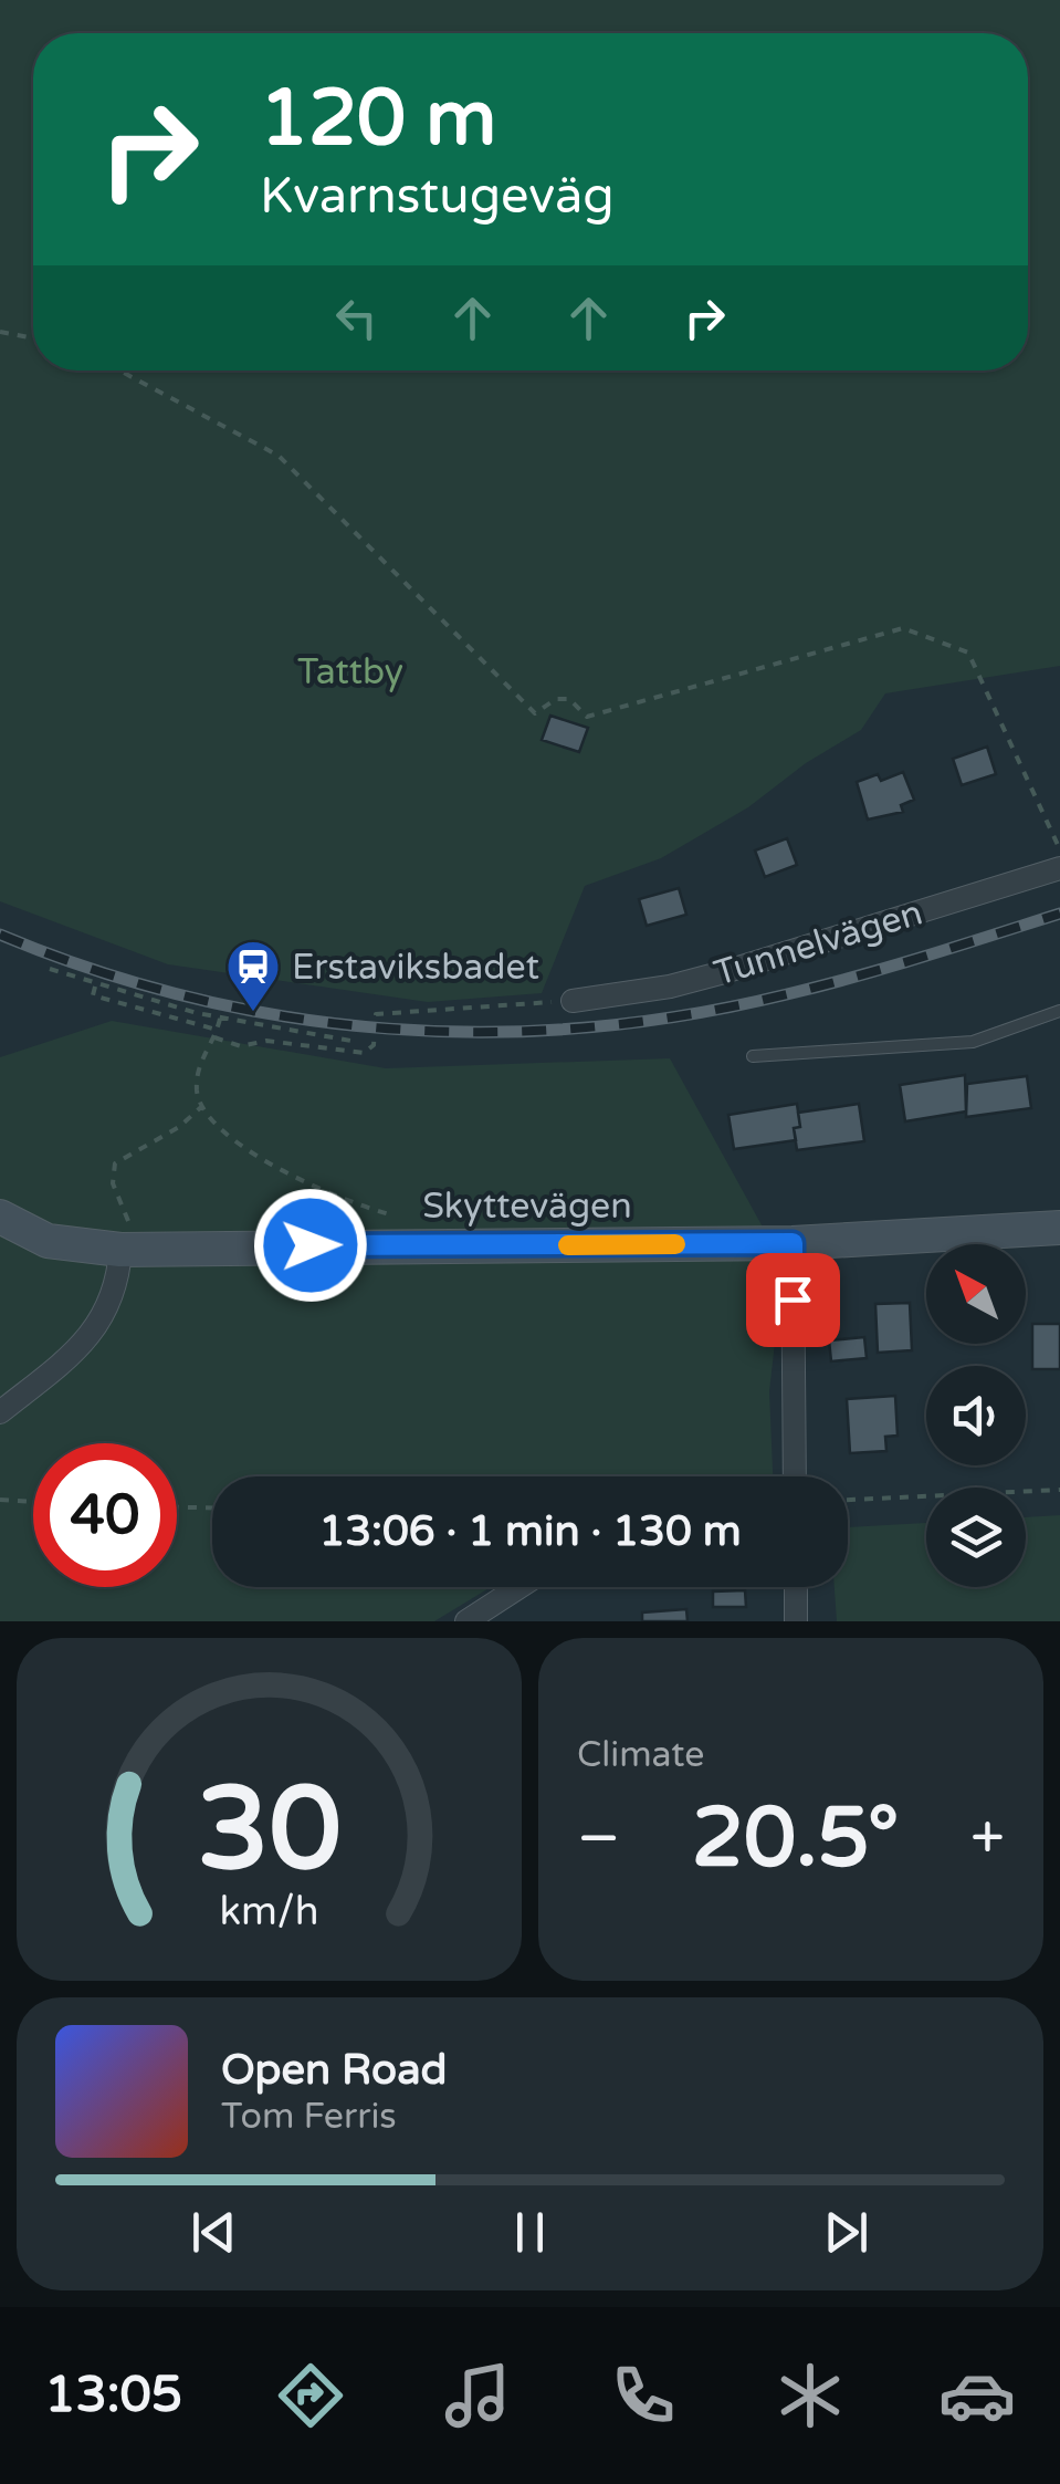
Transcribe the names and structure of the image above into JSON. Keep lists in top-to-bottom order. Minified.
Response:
{"streets":{"street":["Tunnelvägen","Skyttevägen"]},"parks":["Tattby"],"places":{"station":["Erstaviksbadet"]},"north":"top left","page":{"turn":["120 m","Kvarnstugeväg"],"limit":"40","trip":"13:06 · 1 min · 130 m","tile":"Climate","heat":["−","20.5°","+"],"song":["Open Road","Tom Ferris"],"tabs":"13:05","gauge":["30","km/h"]}}
